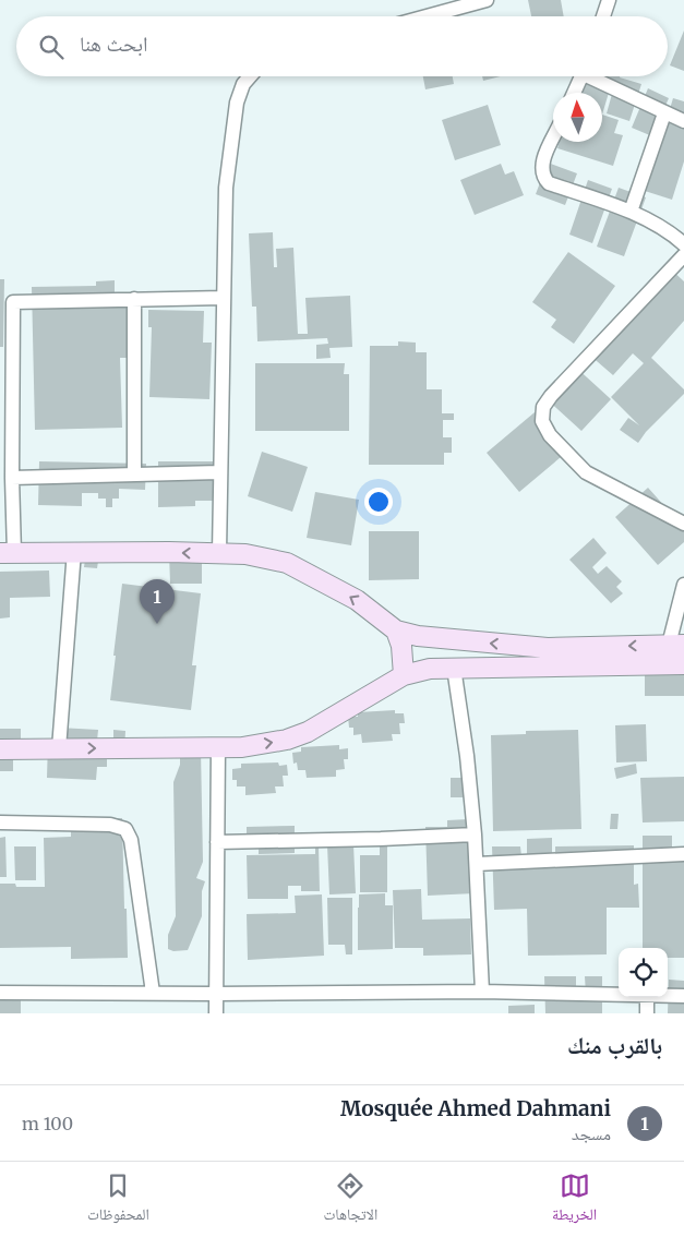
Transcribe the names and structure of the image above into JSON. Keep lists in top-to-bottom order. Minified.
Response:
{"north":"top","page":{"search":"ابحث هنا","pins":"1","heading":"بالقرب منك","list":[{"mark":"1","name":"Mosquée Ahmed Dahmani","note":"مسجد","value":"100 m"}],"nav":["الخريطة","الاتجاهات","المحفوظات"]}}
